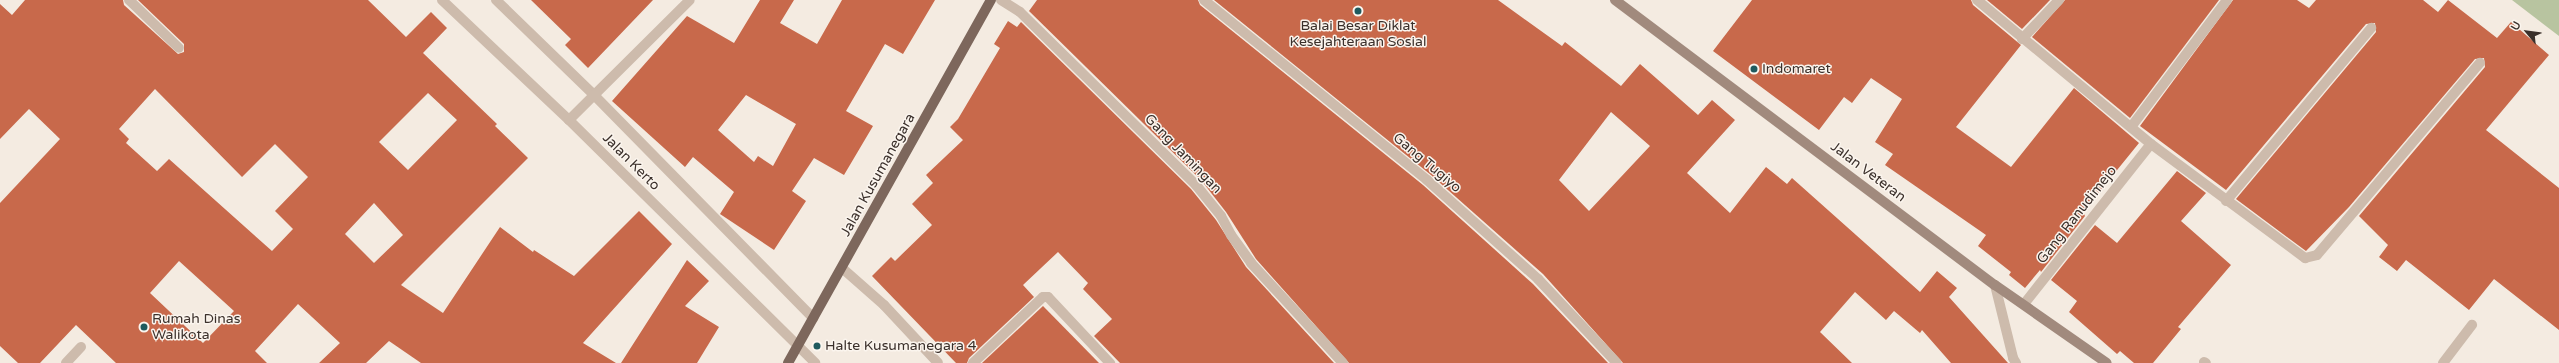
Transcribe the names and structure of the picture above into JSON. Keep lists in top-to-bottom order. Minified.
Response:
{"streets":{"main road":["Jalan Veteran","Jalan Kusumanegara"],"street":["Gang Jamingan","Jalan Kerto","Gang Tugiyo","Gang Ranudimejo"]},"crossings":[["Jalan Kerto","Jalan Kusumanegara"],["Jalan Veteran","Gang Ranudimejo"]],"places":["Balai Besar Diklat Kesejahteraan Sosial","Indomaret","Rumah Dinas Walikota","Halte Kusumanegara 4"],"north":"top left"}
